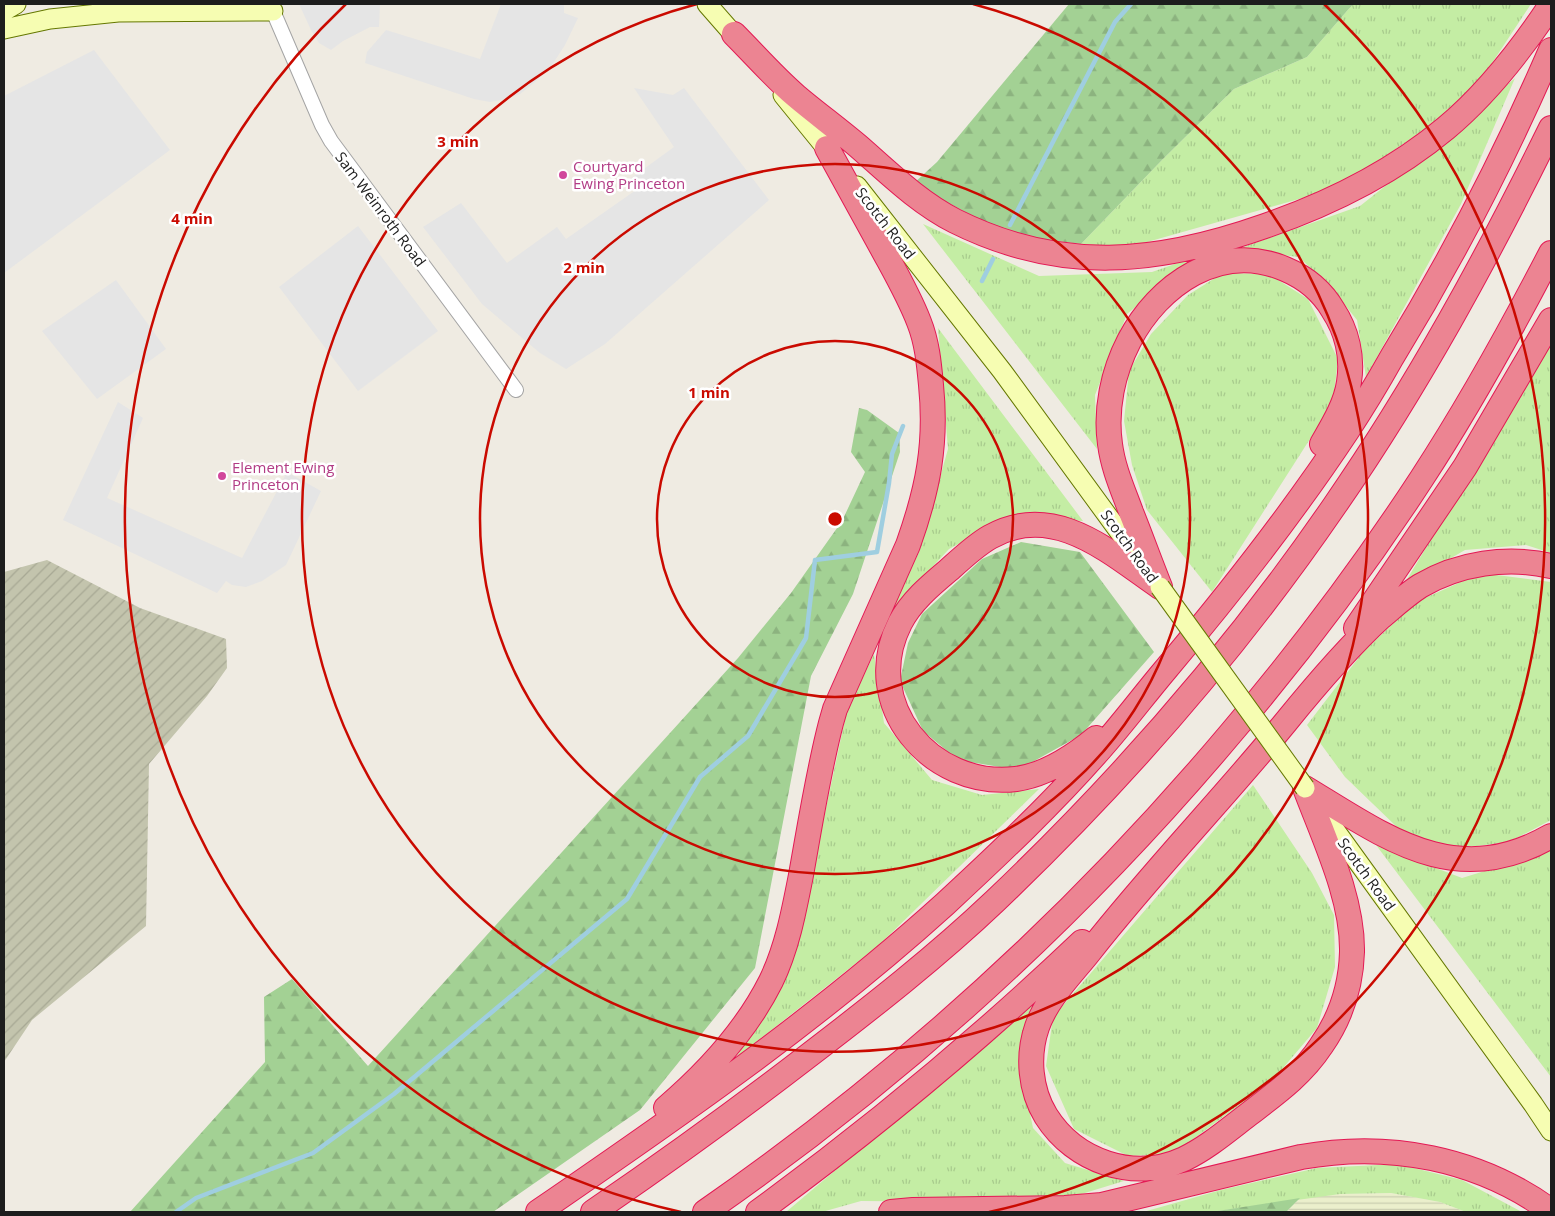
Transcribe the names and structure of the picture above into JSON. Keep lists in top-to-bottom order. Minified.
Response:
{"streets":{"main road":["Scotch Road"],"street":["Sam Weinroth Road"]},"places":["Courtyard Ewing Princeton","Element Ewing Princeton"],"rings":["3 min","4 min","2 min","1 min"]}
